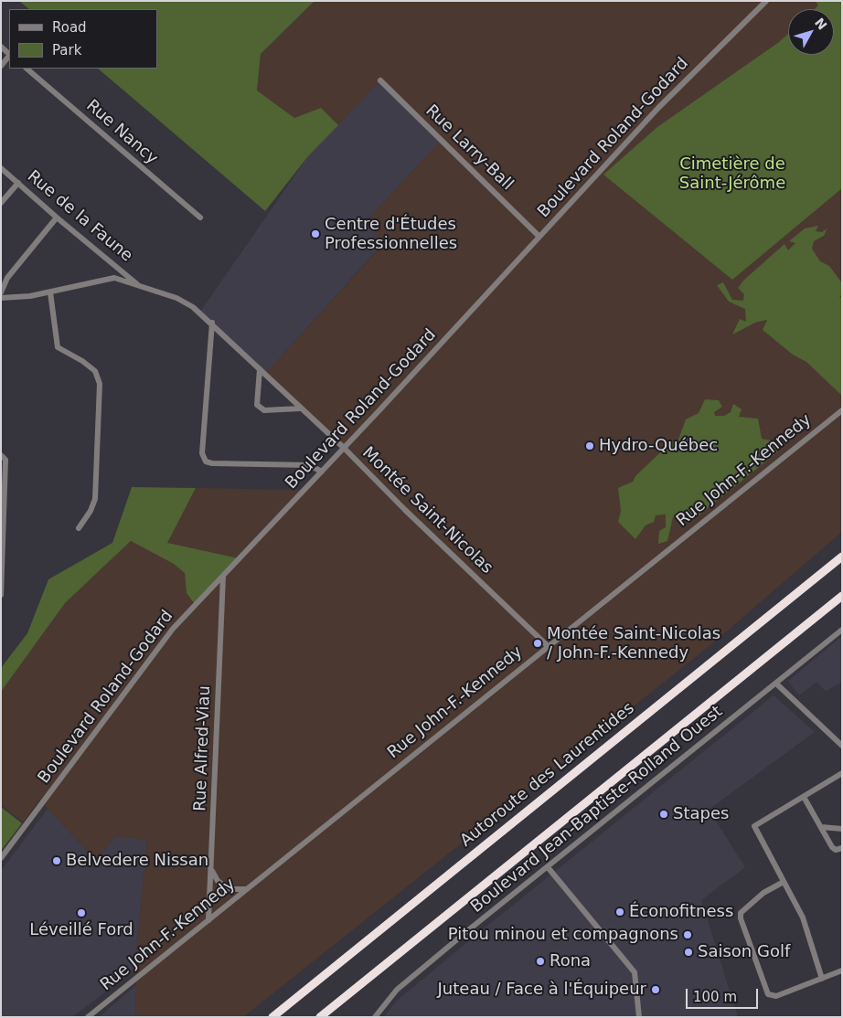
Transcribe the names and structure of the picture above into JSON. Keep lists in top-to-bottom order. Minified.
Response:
{"streets":{"highway":["Autoroute des Laurentides"],"street":["Rue Nancy","Boulevard Roland-Godard","Rue Larry-Ball","Rue de la Faune","Rue John-F.-Kennedy","Montée Saint-Nicolas","Rue Alfred-Viau","Boulevard Jean-Baptiste-Rolland Ouest"]},"crossings":[["Boulevard Roland-Godard","Rue Larry-Ball"],["Boulevard Roland-Godard","Montée Saint-Nicolas"],["Boulevard Roland-Godard","Rue Alfred-Viau"],["Rue de la Faune","Montée Saint-Nicolas"],["Rue John-F.-Kennedy","Montée Saint-Nicolas"],["Rue John-F.-Kennedy","Rue Alfred-Viau"]],"parks":["Cimetière de Saint-Jérôme"],"places":["Centre d'Études Professionnelles","Hydro-Québec","Montée Saint-Nicolas / John-F.-Kennedy","Stapes","Belvedere Nissan","Éconofitness","Léveillé Ford","Pitou minou et compagnons","Saison Golf","Rona","Juteau / Face à l'Équipeur"],"legend":["Road","Park"],"scale_bar":"100 m","north":"top right"}
